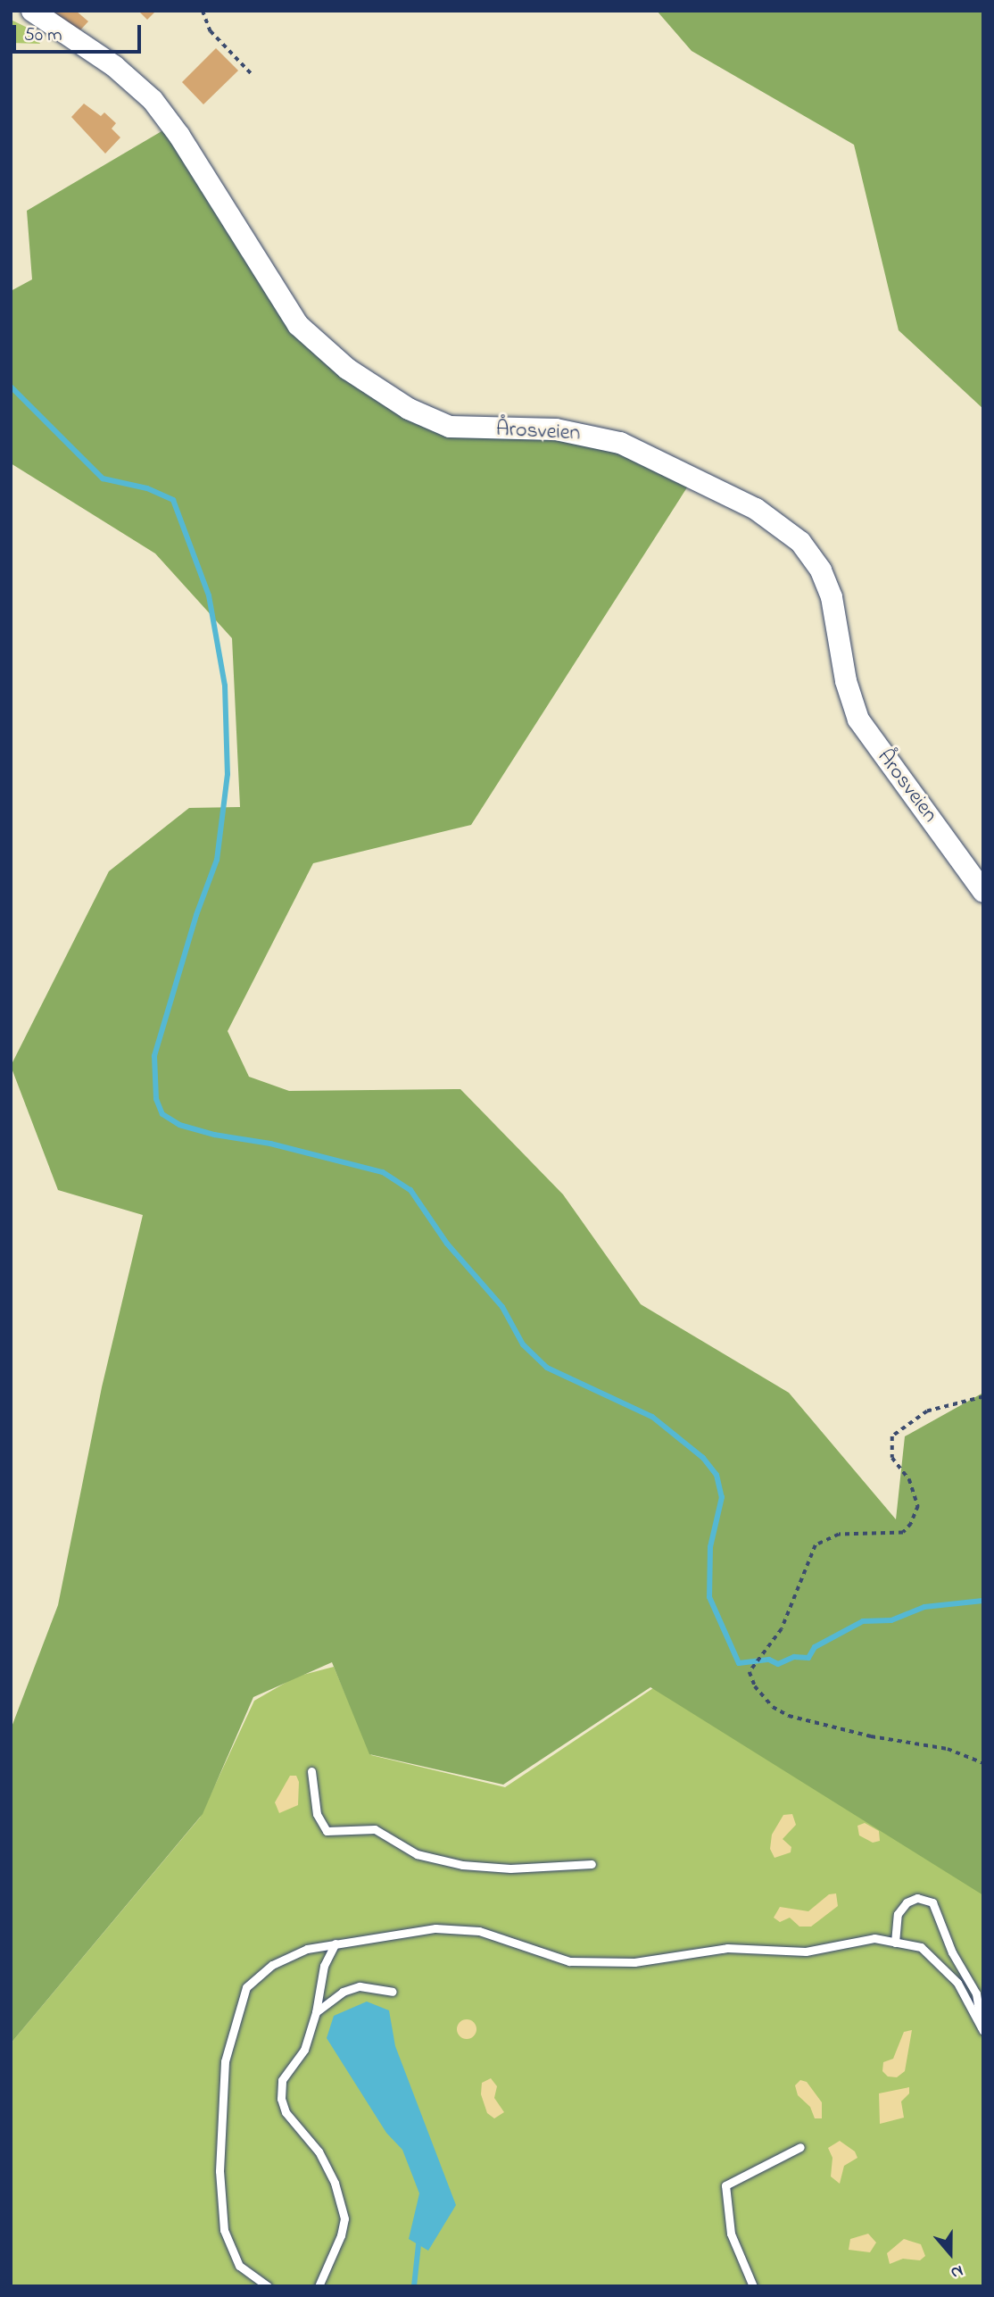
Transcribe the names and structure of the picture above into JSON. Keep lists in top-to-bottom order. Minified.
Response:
{"streets":{"main road":["Årosveien"]},"scale_bar":"50 m","north":"bottom"}
